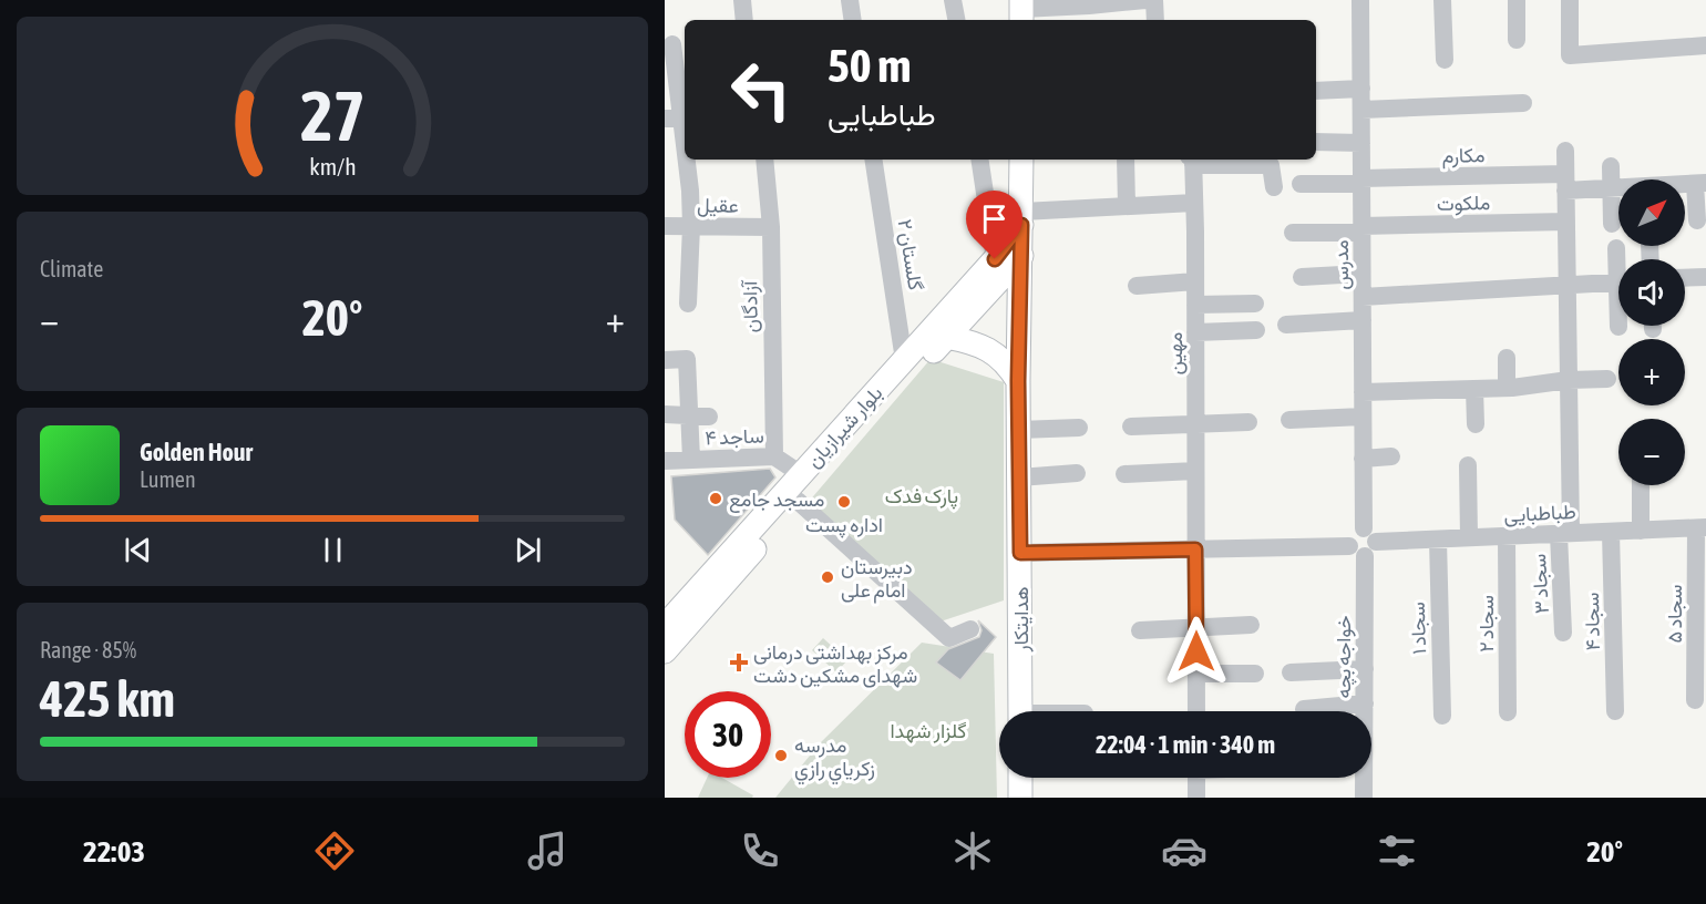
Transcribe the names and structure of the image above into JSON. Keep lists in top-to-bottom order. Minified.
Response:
{"streets":{"main road":["بلوار شیرازیان","هدایتکار"],"street":["مکارم","ملکوت","عقیل","گلستان ۲","مدرس","آزادگان","مهین","ساجد ۴","طباطبایی","سجاد ۳","سجاد ۵","سجاد ۴","سجاد ۲","سجاد ۱","خواجه بچه"]},"crossings":[["مکارم","مدرس"],["مکارم","سجاد ۳"],["ملکوت","مدرس"],["ملکوت","سجاد ۳"],["عقیل","آزادگان"],["گلستان ۲","بلوار شیرازیان"],["مدرس","طباطبایی"],["مدرس","خواجه بچه"],["آزادگان","ساجد ۴"],["مهین","طباطبایی"],["بلوار شیرازیان","ساجد ۴"],["بلوار شیرازیان","هدایتکار"],["طباطبایی","سجاد ۳"],["طباطبایی","سجاد ۵"],["طباطبایی","هدایتکار"],["طباطبایی","سجاد ۴"],["طباطبایی","سجاد ۲"],["طباطبایی","سجاد ۱"],["طباطبایی","خواجه بچه"]],"parks":["پارک فدک","گلزار شهدا"],"places":{"other":["مسجد جامع","اداره پست","دبیرستان امام علی","مدرسه زكرياي رازي"],"health":["مرکز بهداشتی درمانی شهدای مشکین دشت"]},"north":"top right","page":{"turn":["50 m","طباطبایی"],"map_buttons":["+","−"],"tile":["Climate",["Range · 85%","425 km"]],"heat":["−","20°","+"],"song":["Golden Hour","Lumen"],"limit":"30","trip":"22:04 · 1 min · 340 m","tabs":["22:03","20°"],"gauge":["27","km/h"]}}
